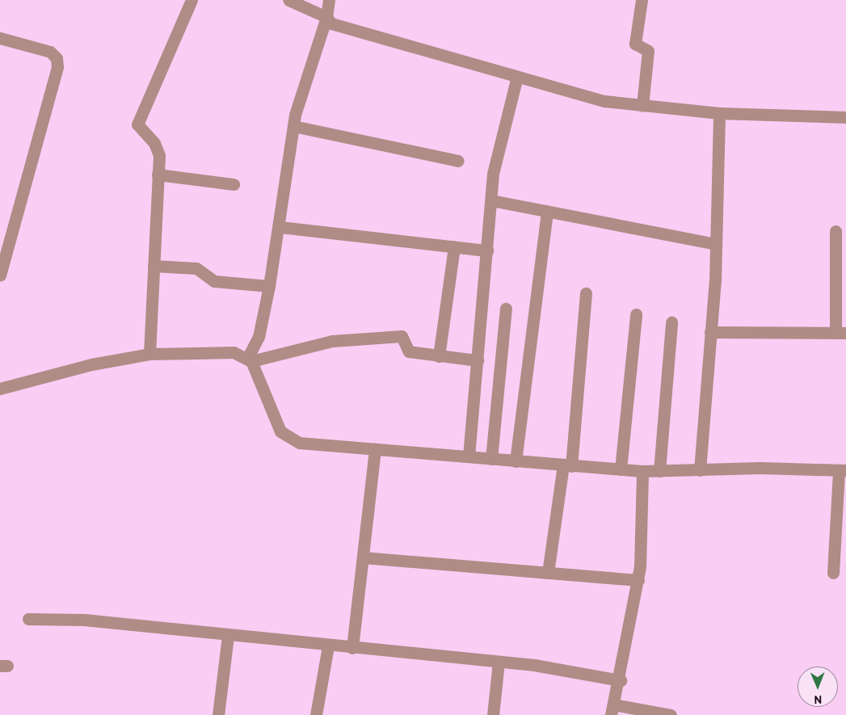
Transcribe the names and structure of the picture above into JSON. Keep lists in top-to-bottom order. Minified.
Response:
{"north":"bottom"}
